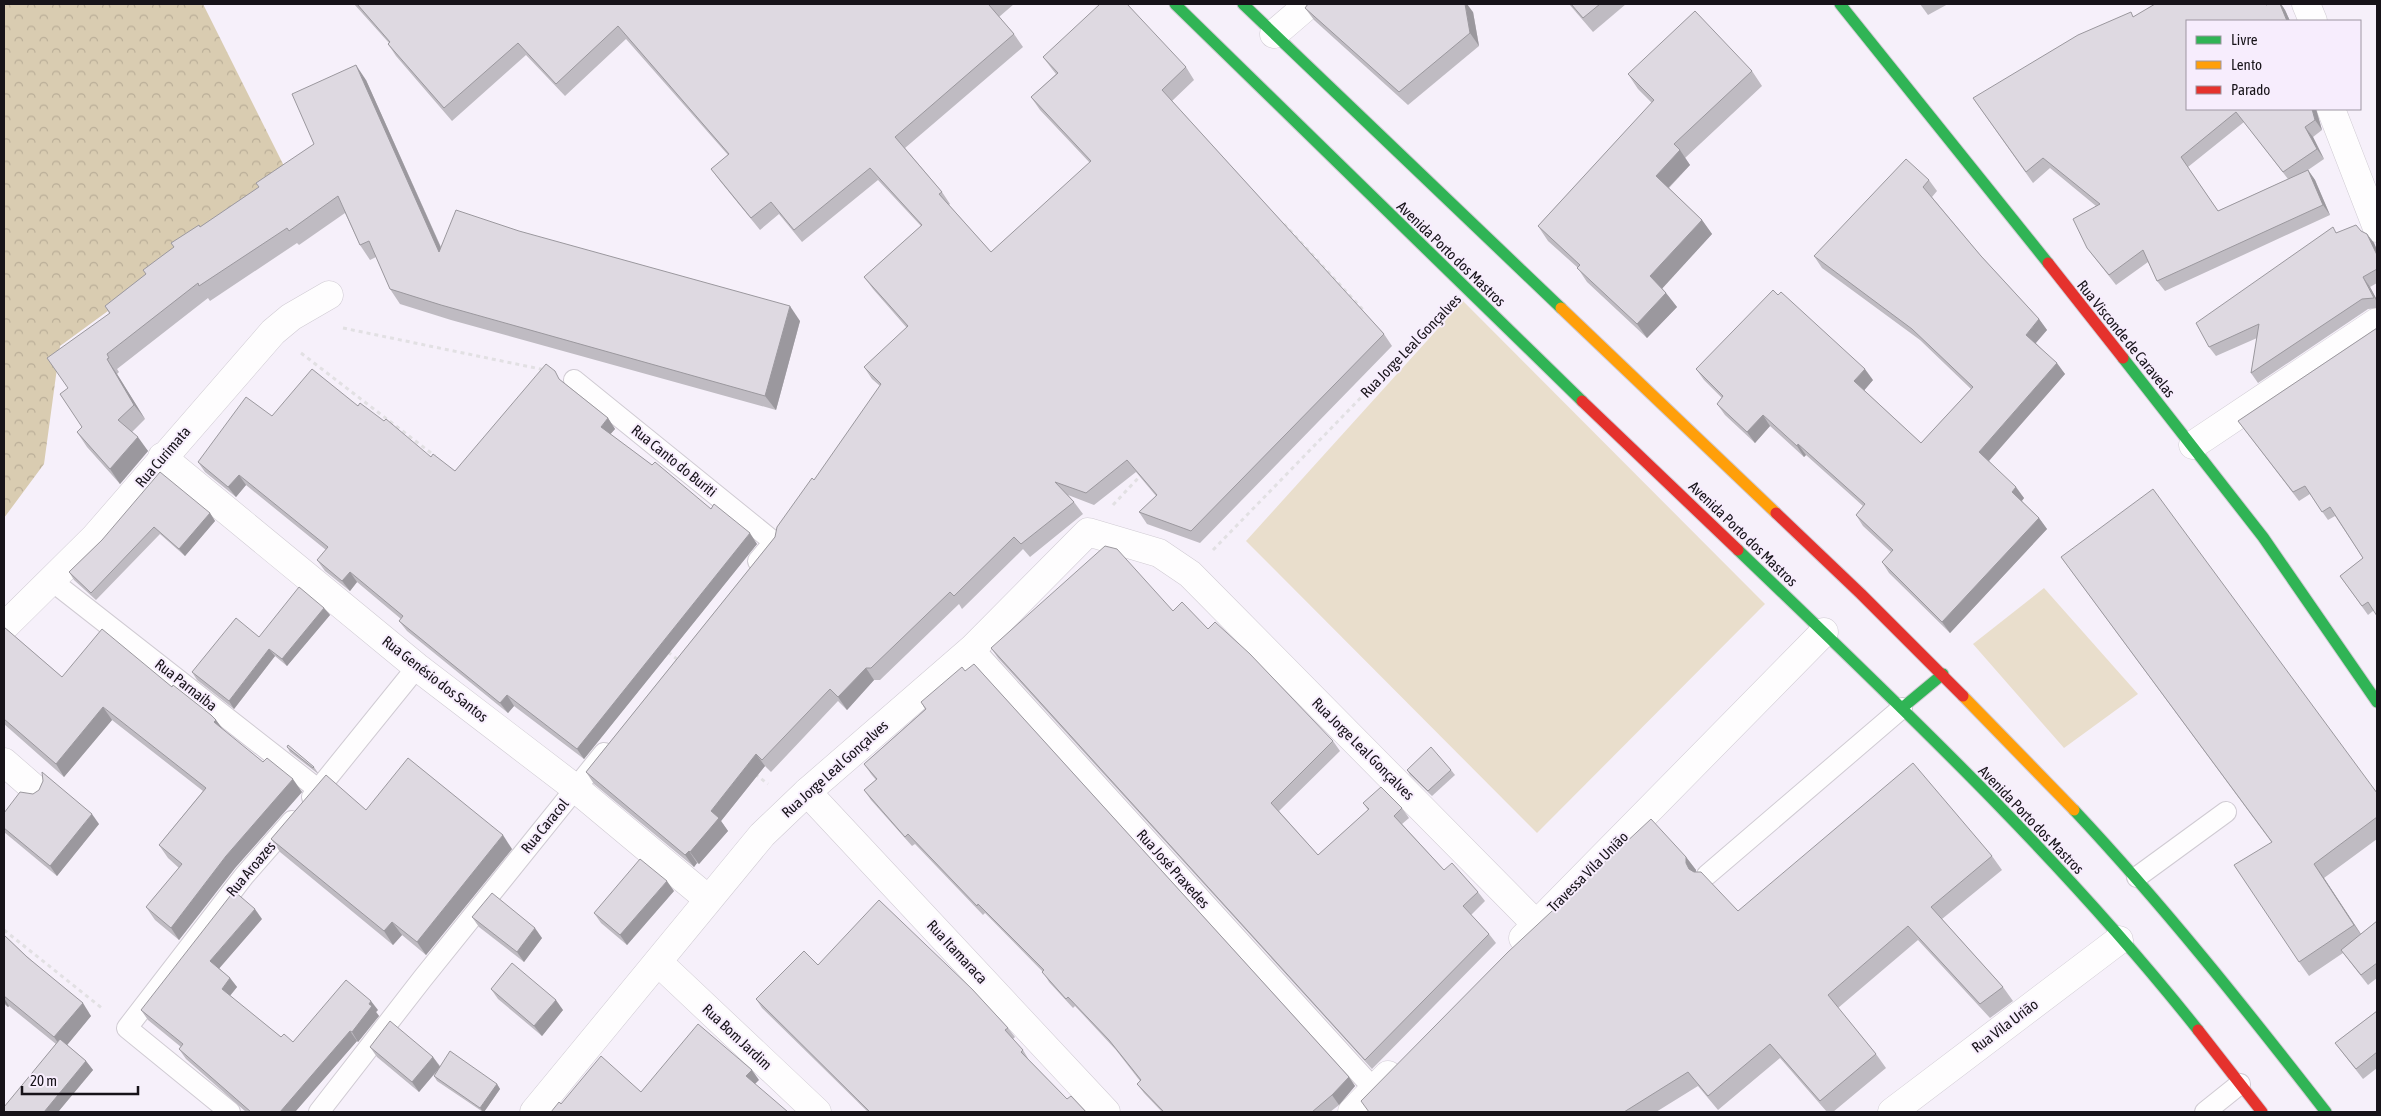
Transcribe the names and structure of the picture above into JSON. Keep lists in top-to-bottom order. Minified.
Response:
{"streets":{"main road":["Avenida Porto dos Mastros","Rua Visconde de Caravelas"],"street":["Rua Jorge Leal Gonçalves","Rua Curimata","Rua Genésio dos Santos","Travessa Vila União","Rua Itamaraca","Rua Vila Urião","Rua Bom Jardim"],"lane":["Rua Canto do Buriti","Rua Parnaiba","Rua Caracol","Rua Aroazes","Rua José Praxedes"]},"crossings":[["Avenida Porto dos Mastros","Rua Jorge Leal Gonçalves"],["Avenida Porto dos Mastros","Travessa Vila União"],["Avenida Porto dos Mastros","Rua Vila Urião"],["Rua Jorge Leal Gonçalves","Rua Genésio dos Santos"],["Rua Jorge Leal Gonçalves","Rua José Praxedes"],["Rua Jorge Leal Gonçalves","Travessa Vila União"],["Rua Jorge Leal Gonçalves","Rua Itamaraca"],["Rua Jorge Leal Gonçalves","Rua Bom Jardim"],["Rua Curimata","Rua Genésio dos Santos"],["Rua Curimata","Rua Parnaiba"],["Rua Genésio dos Santos","Rua Caracol"],["Rua Genésio dos Santos","Rua Aroazes"],["Rua Parnaiba","Rua Aroazes"]],"legend":["Livre","Lento","Parado"],"scale_bar":"20 m"}
